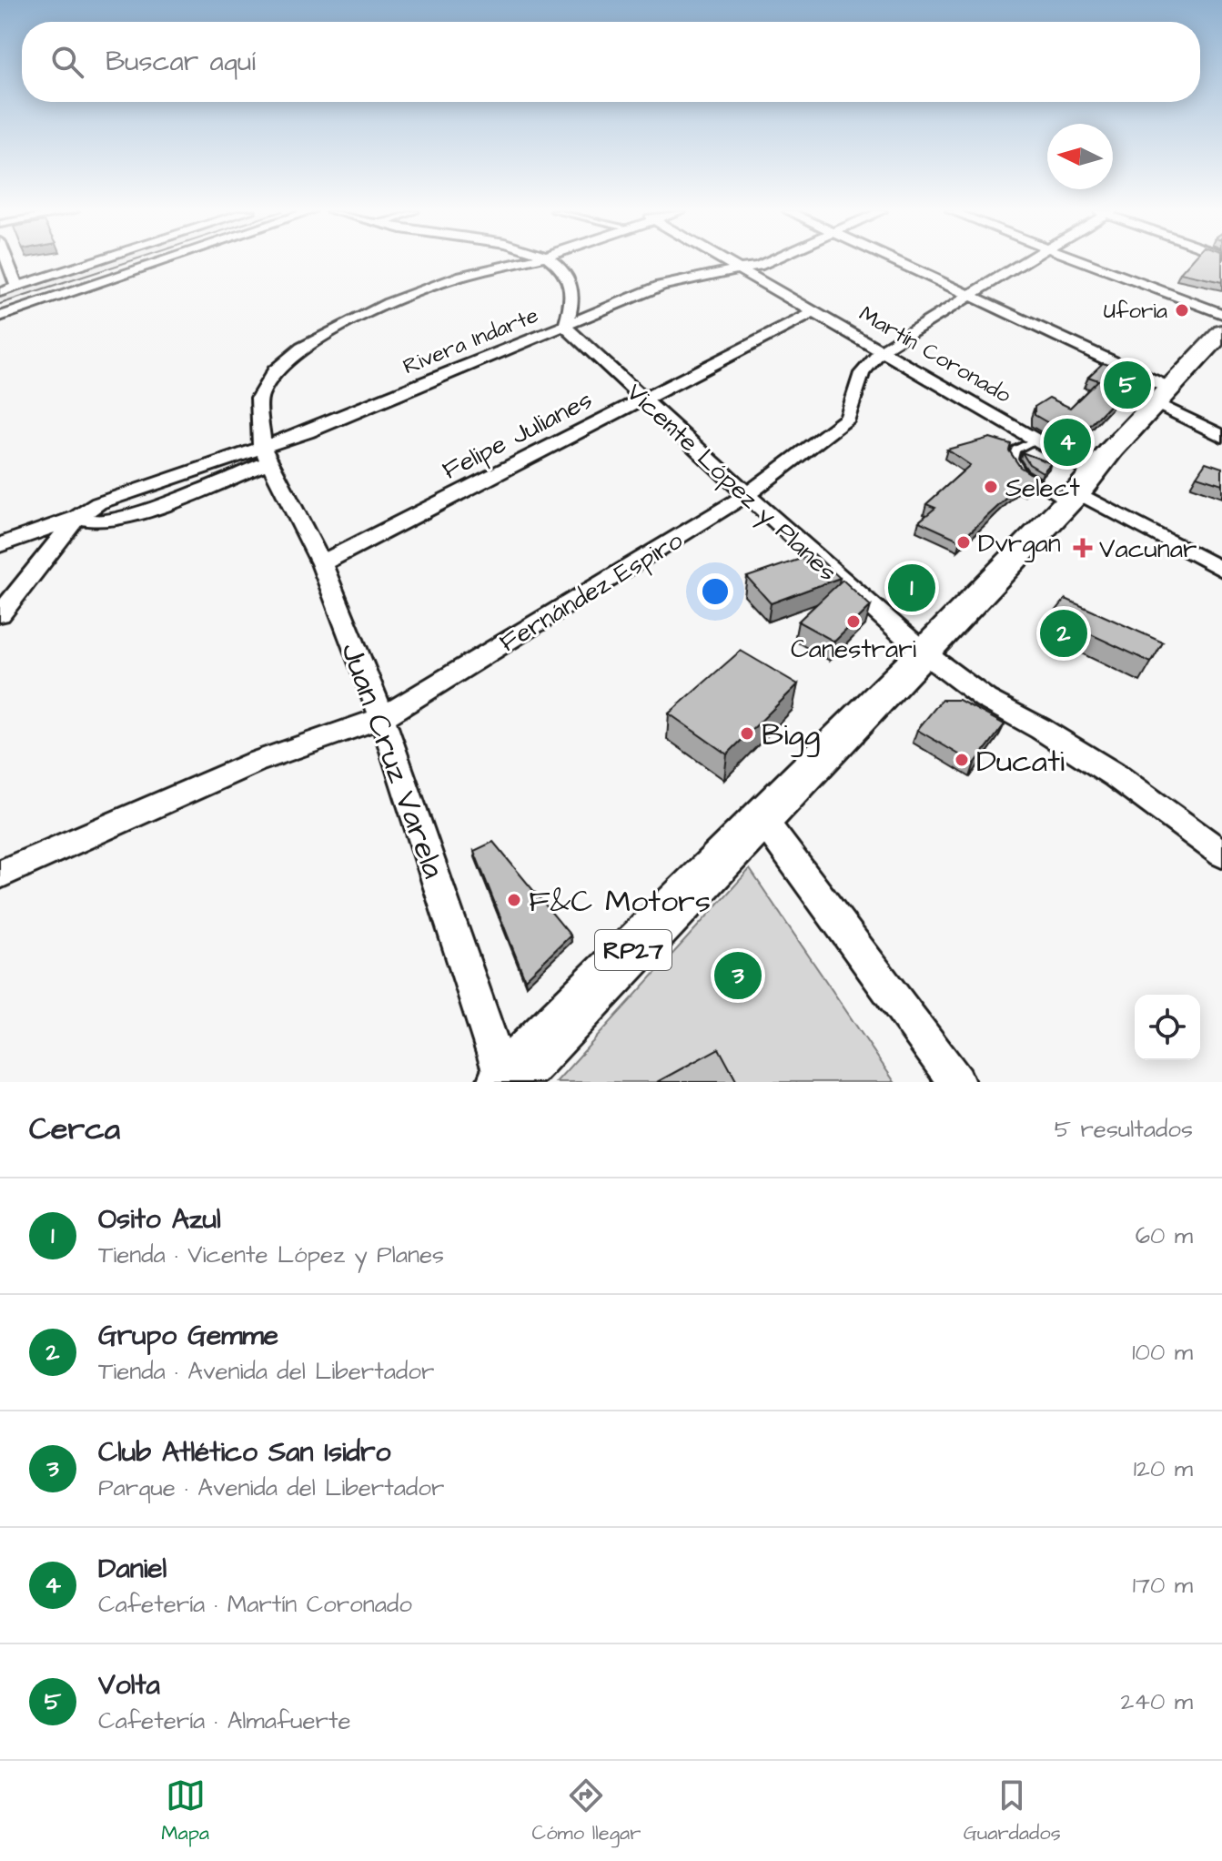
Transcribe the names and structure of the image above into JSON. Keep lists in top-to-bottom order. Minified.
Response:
{"streets":{"main road":["RP27"],"street":["Rivera Indarte","Martín Coronado","Felipe Julianes","Vicente López y Planes","Fernández Espiro","Juan Cruz Varela"]},"crossings":[["Rivera Indarte","Martín Coronado"],["Rivera Indarte","Vicente López y Planes"],["Rivera Indarte","Juan Cruz Varela"],["Martín Coronado","Felipe Julianes"],["Martín Coronado","Fernández Espiro"],["Martín Coronado","RP27"],["Felipe Julianes","Vicente López y Planes"],["Felipe Julianes","Juan Cruz Varela"],["Vicente López y Planes","Fernández Espiro"],["Vicente López y Planes","RP27"],["Fernández Espiro","Juan Cruz Varela"],["Juan Cruz Varela","RP27"]],"places":{"other":["Uforia","Select","Dvrgan","Canestrari","Bigg","Ducati","F&C Motors"],"health":["Vacunar"]},"north":"left","page":{"search":"Buscar aquí","pins":["5","4","1","2","3"],"heading":["Cerca","5 resultados"],"list":[{"mark":"1","name":"Osito Azul","note":"Tienda · Vicente López y Planes","value":"60 m"},{"mark":"2","name":"Grupo Gemme","note":"Tienda · Avenida del Libertador","value":"100 m"},{"mark":"3","name":"Club Atlético San Isidro","note":"Parque · Avenida del Libertador","value":"120 m"},{"mark":"4","name":"Daniel","note":"Cafetería · Martín Coronado","value":"170 m"},{"mark":"5","name":"Volta","note":"Cafetería · Almafuerte","value":"240 m"}],"nav":["Mapa","Cómo llegar","Guardados"]}}
